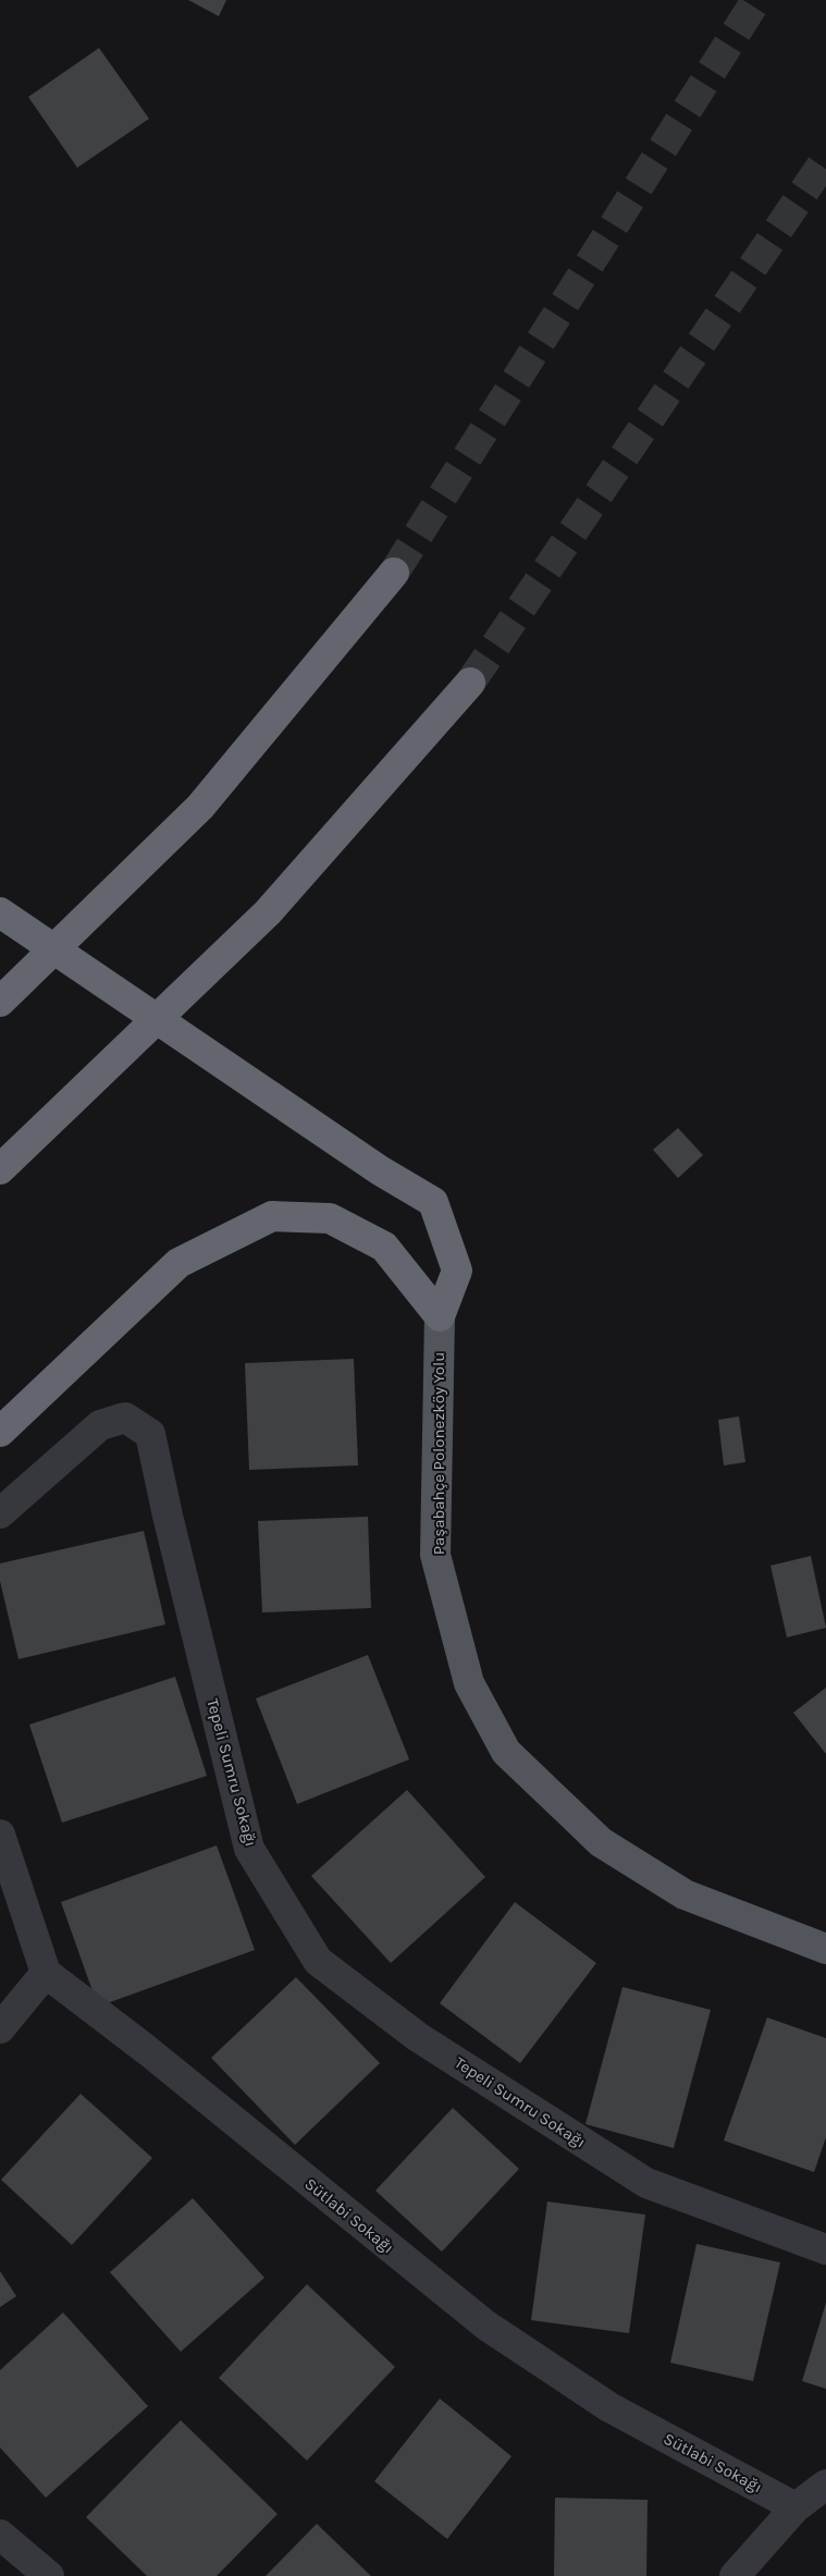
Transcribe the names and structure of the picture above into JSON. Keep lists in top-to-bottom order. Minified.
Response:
{"streets":{"main road":["Paşabahçe Polonezköy Yolu"],"street":["Tepeli Sumru Sokağı","Sütlabi Sokağı"]}}
